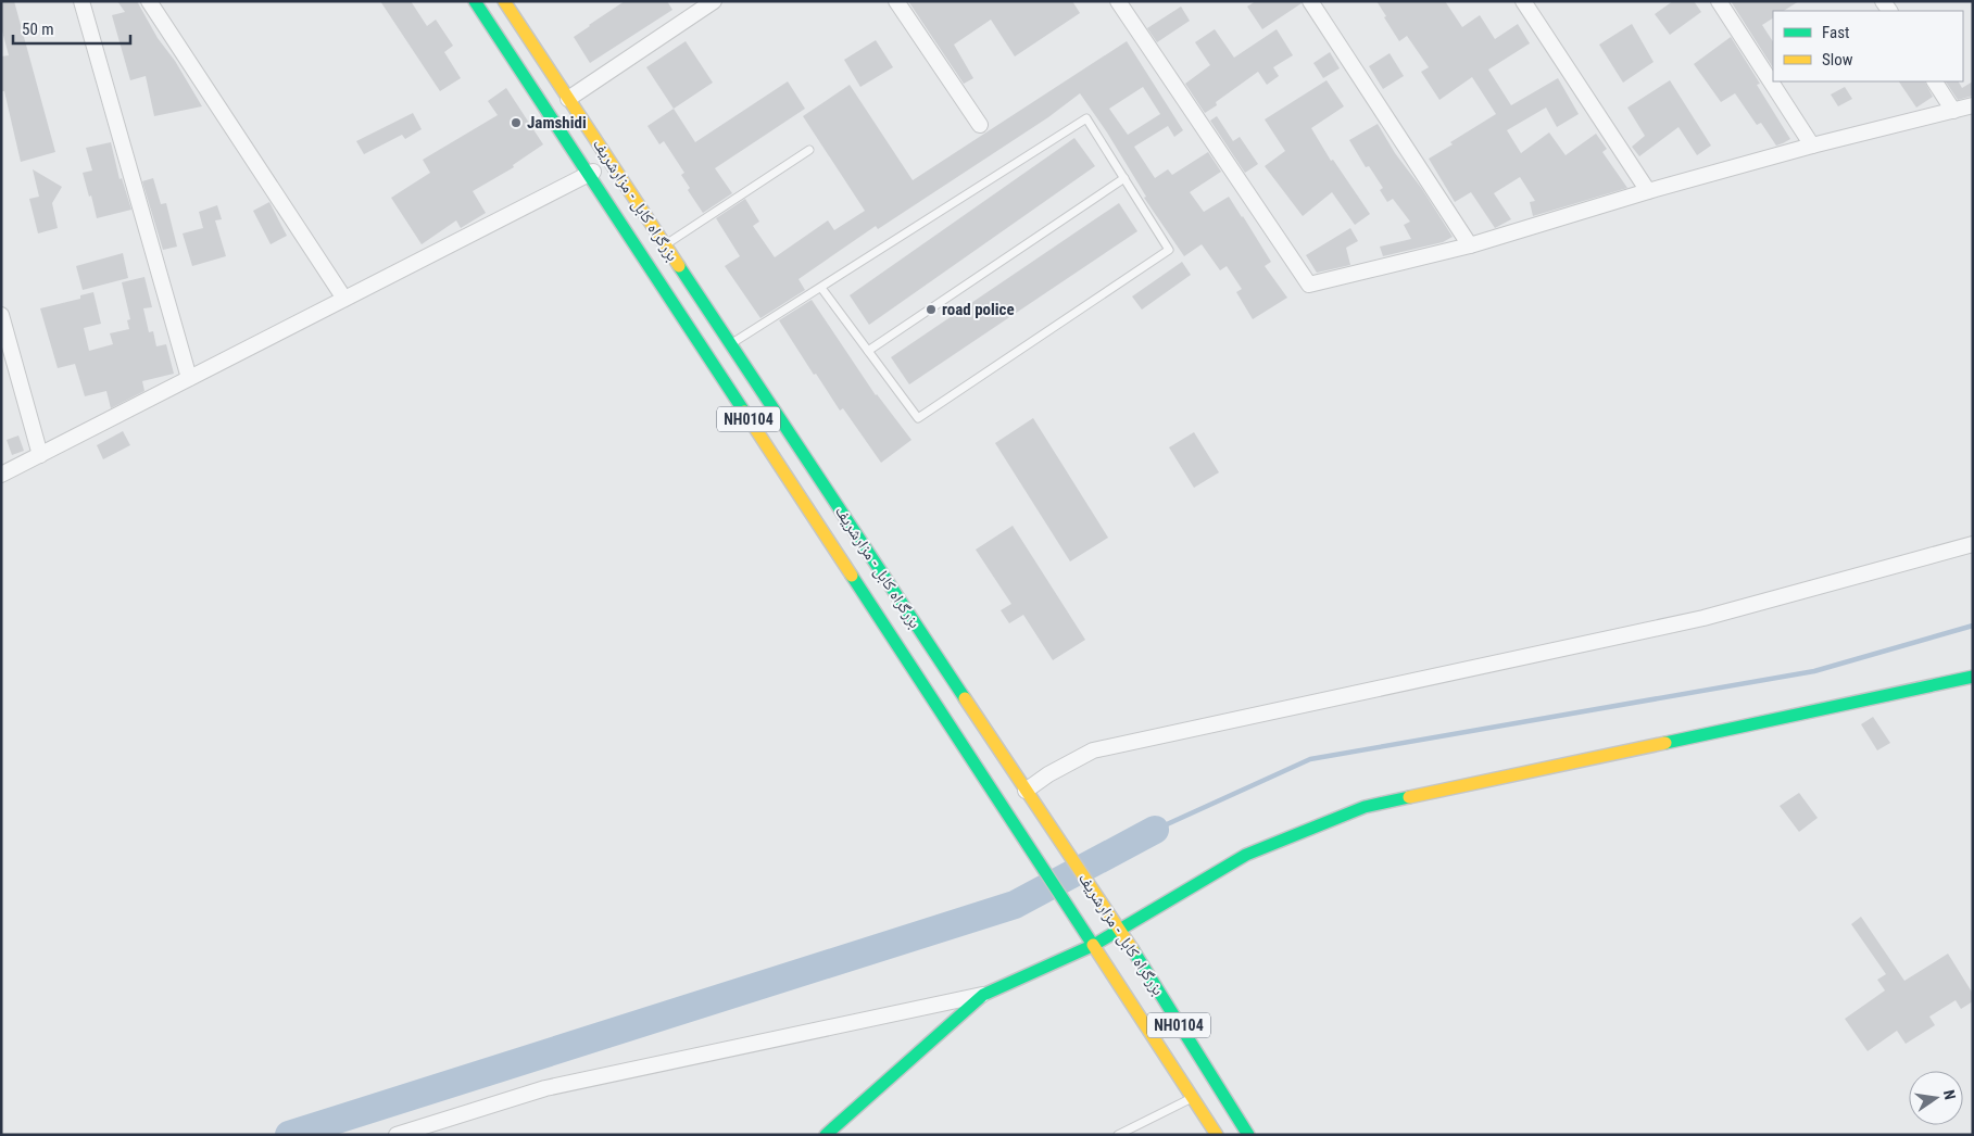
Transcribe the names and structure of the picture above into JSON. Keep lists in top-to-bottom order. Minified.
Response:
{"streets":{"main road":["بزرگراه کابل - مزارشریف","NH0104"]},"places":["Jamshidi","road police"],"legend":["Fast","Slow"],"scale_bar":"50 m","north":"right"}
